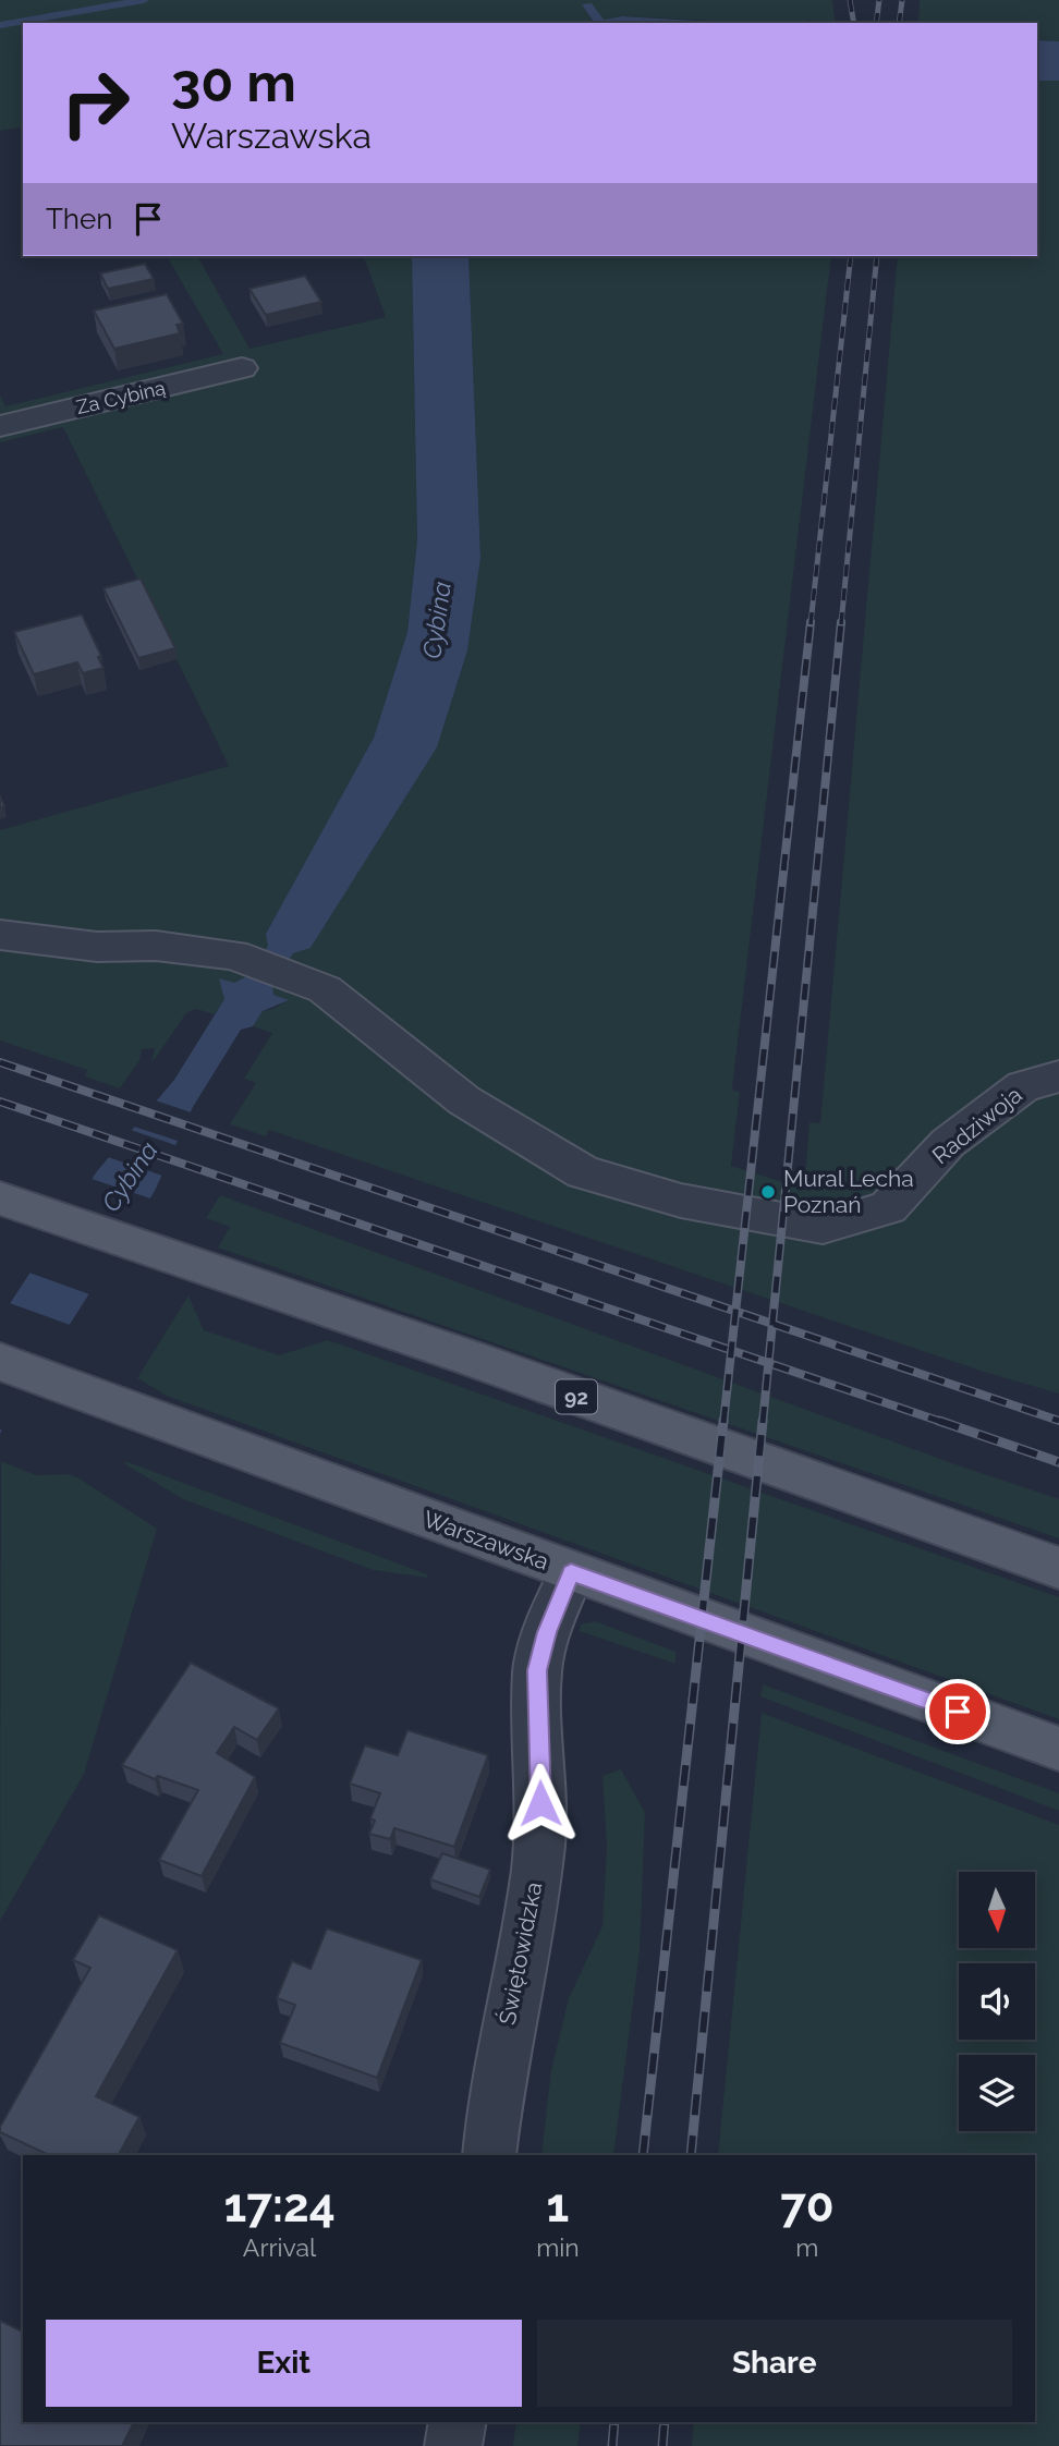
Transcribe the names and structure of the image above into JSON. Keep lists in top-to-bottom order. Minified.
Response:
{"streets":{"main road":["92","Warszawska"],"street":["Za Cybiną","Radziwoja","Świętowidzka"]},"crossings":[["Warszawska","Świętowidzka"]],"water":["Cybina"],"places":["Mural Lecha Poznań"],"north":"bottom","page":{"turn":["30 m","Warszawska"],"then":"Then","eta":["17:24","Arrival","1","min","70","m"],"buttons":["Exit","Share"]}}
